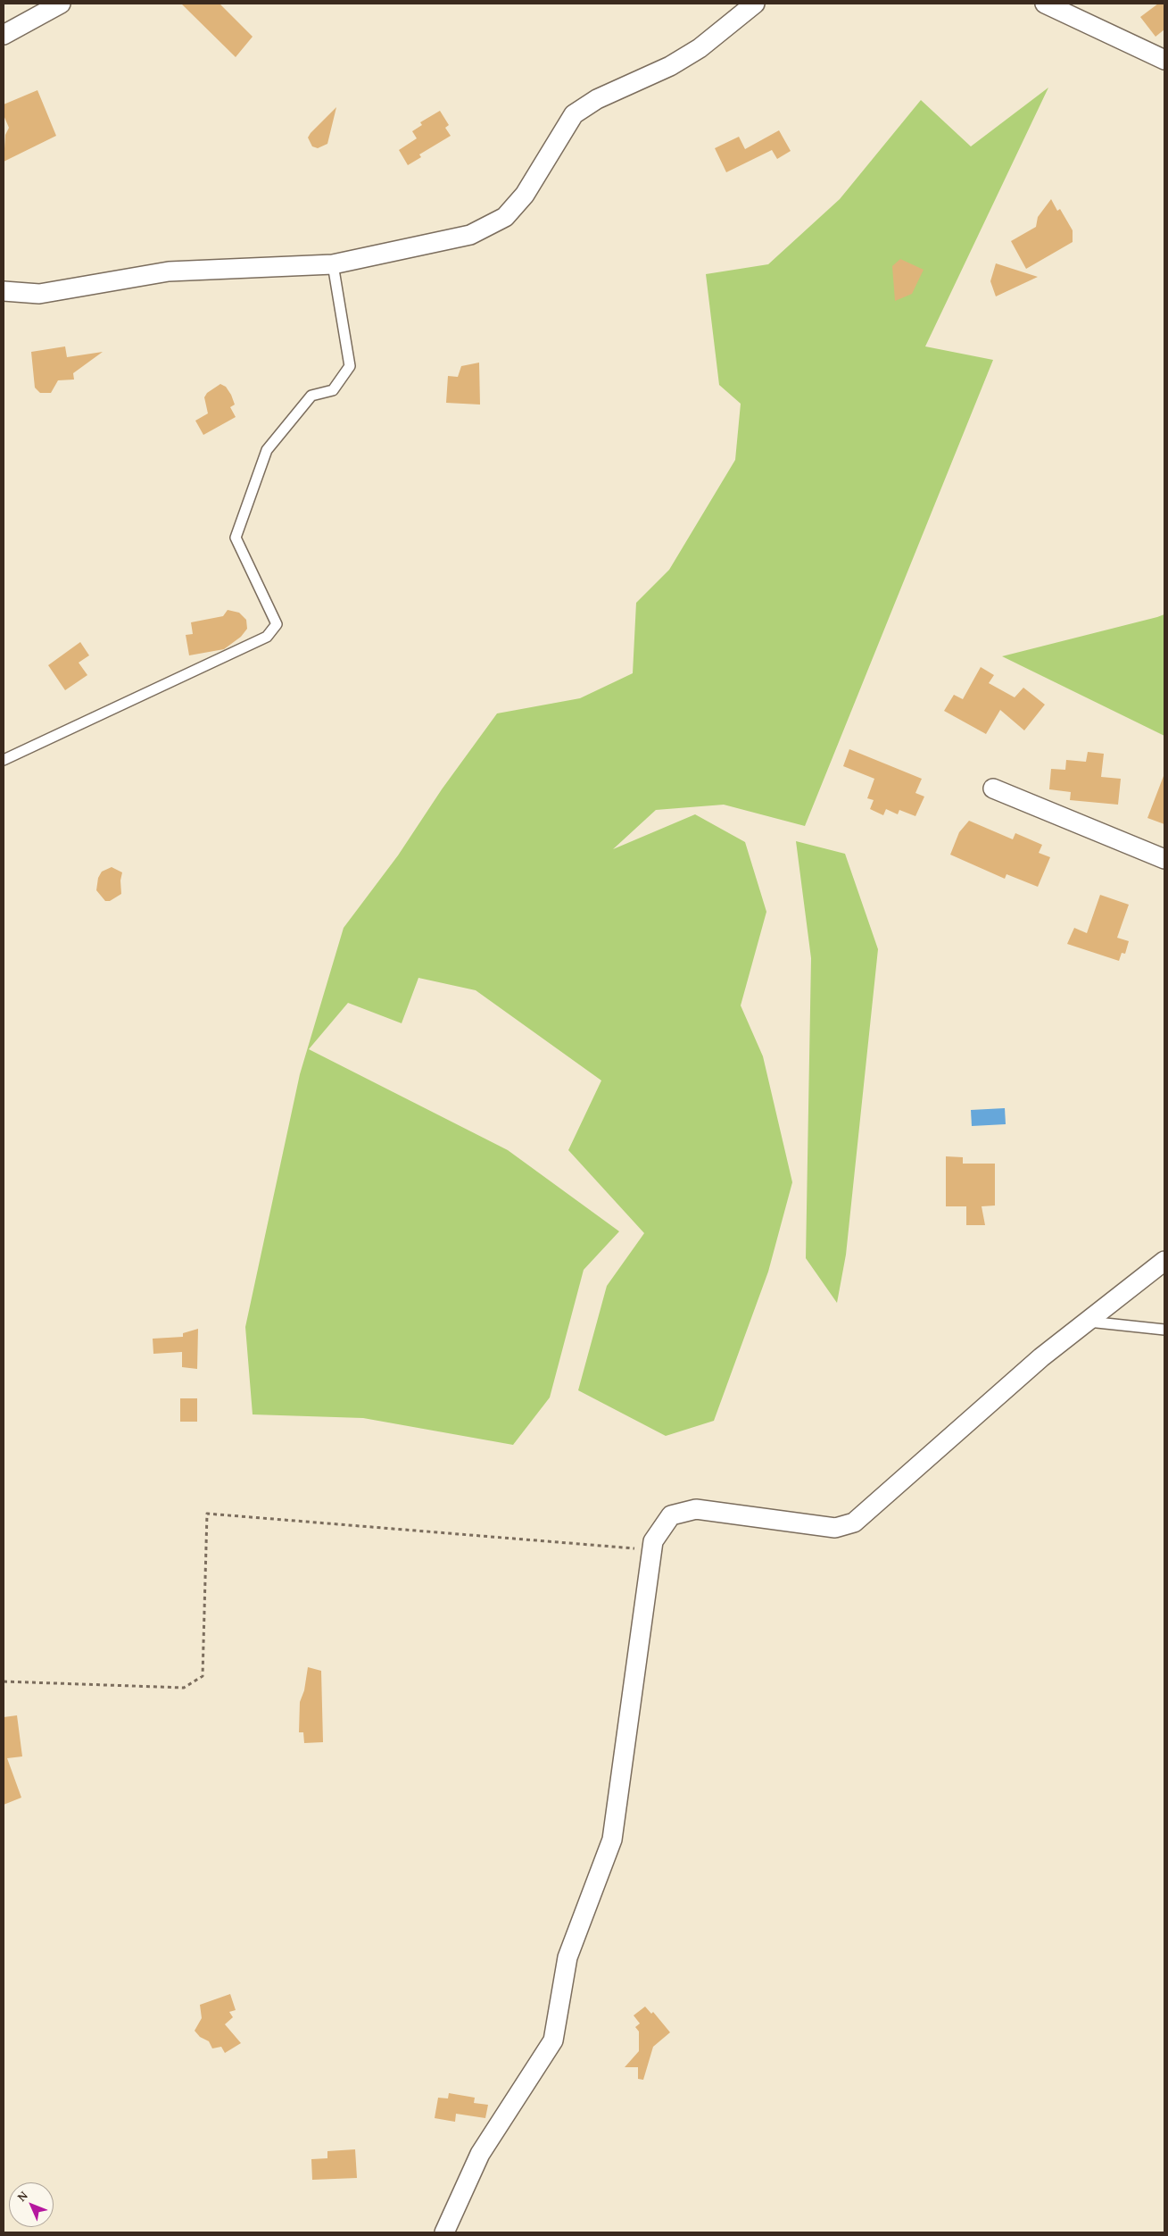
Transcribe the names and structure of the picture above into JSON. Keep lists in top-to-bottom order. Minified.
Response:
{"north":"top left"}
